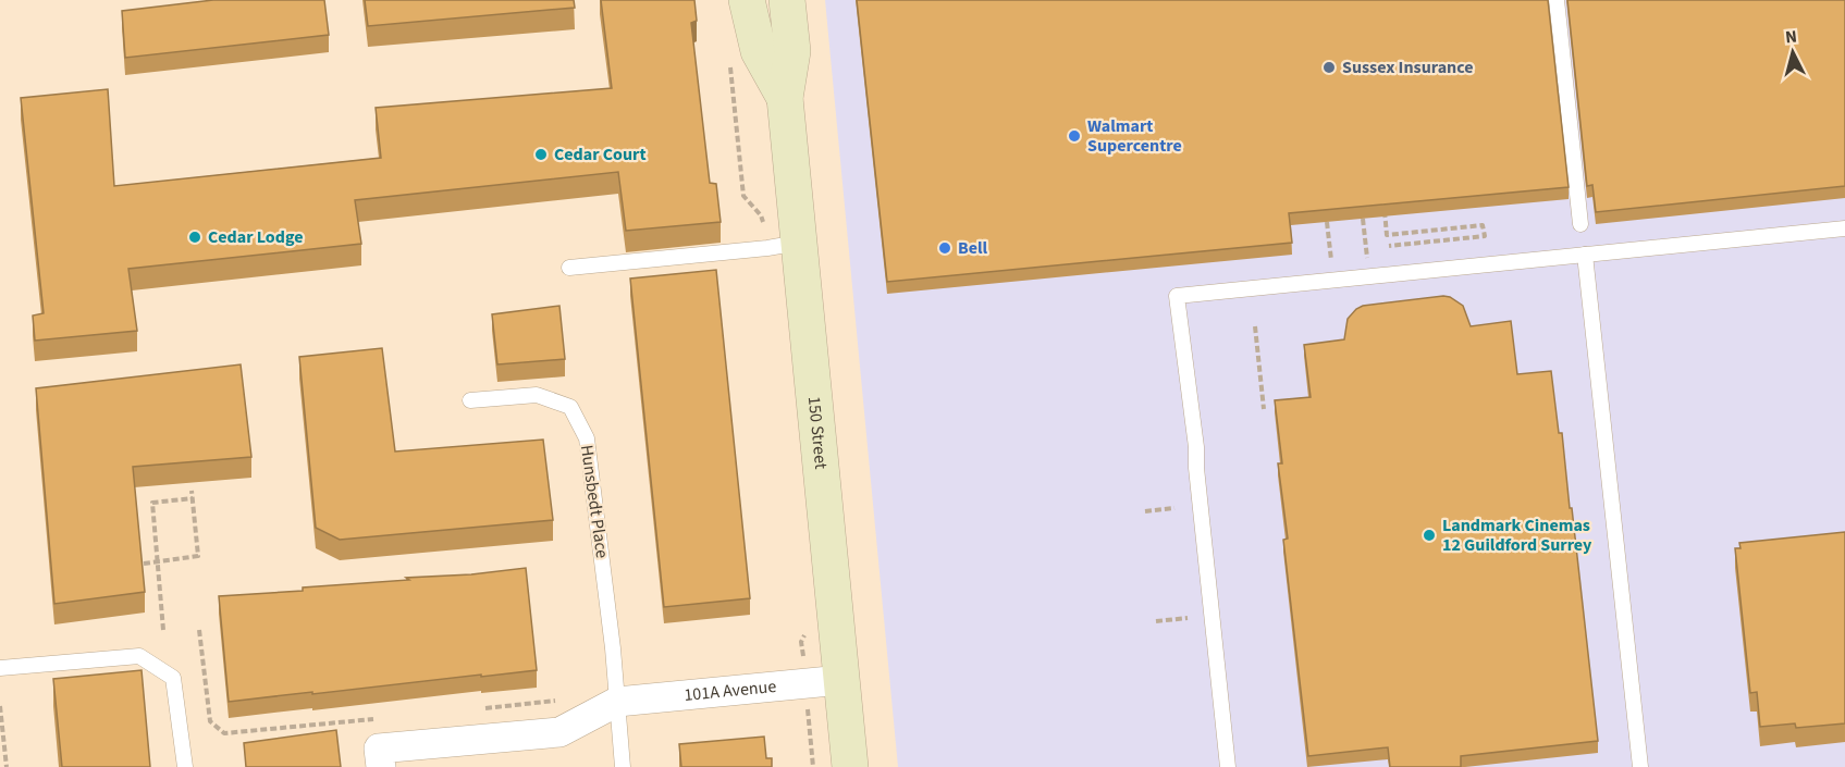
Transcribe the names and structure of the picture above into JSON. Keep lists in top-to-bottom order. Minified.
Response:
{"streets":{"main road":["150 Street"],"street":["101A Avenue"],"lane":["Hunsbedt Place"]},"crossings":[["150 Street","101A Avenue"],["Hunsbedt Place","101A Avenue"]],"places":["Sussex Insurance","Walmart Supercentre","Cedar Court","Cedar Lodge","Bell","Landmark Cinemas 12 Guildford Surrey"],"north":"top"}
